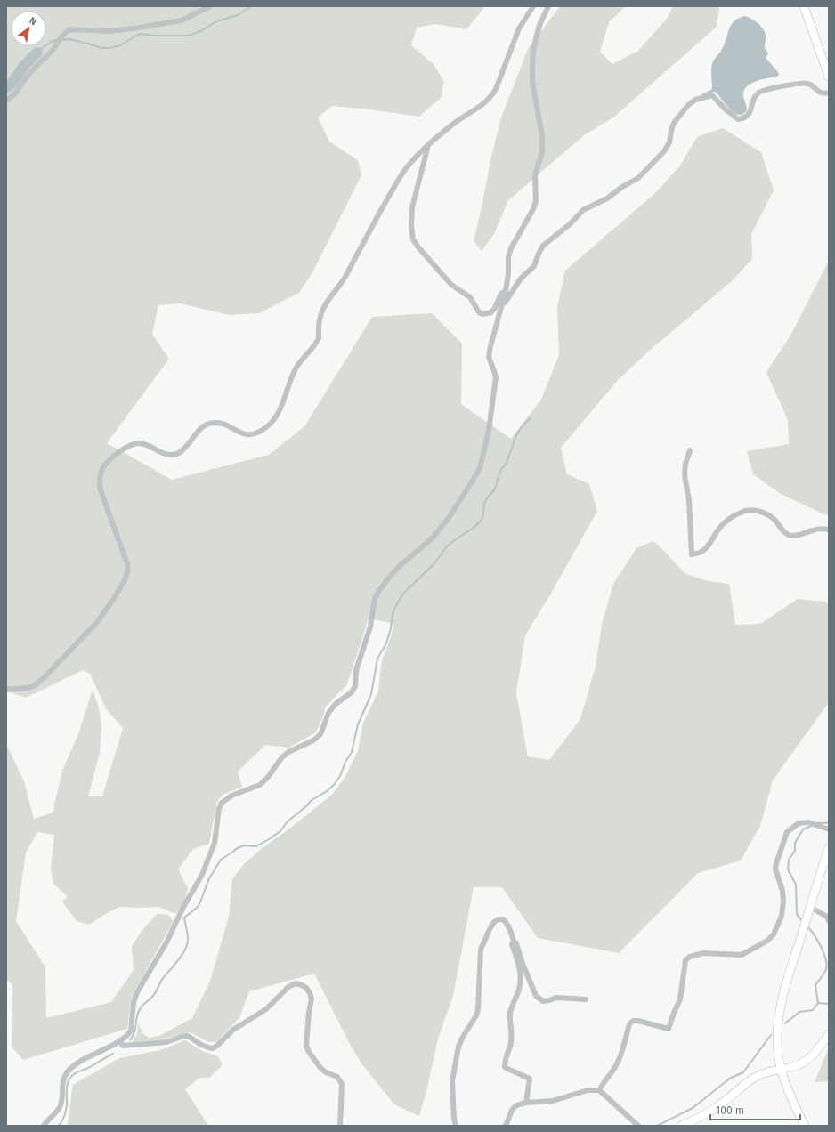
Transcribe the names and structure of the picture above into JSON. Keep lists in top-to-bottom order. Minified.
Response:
{"scale_bar":"100 m","north":"top right"}
